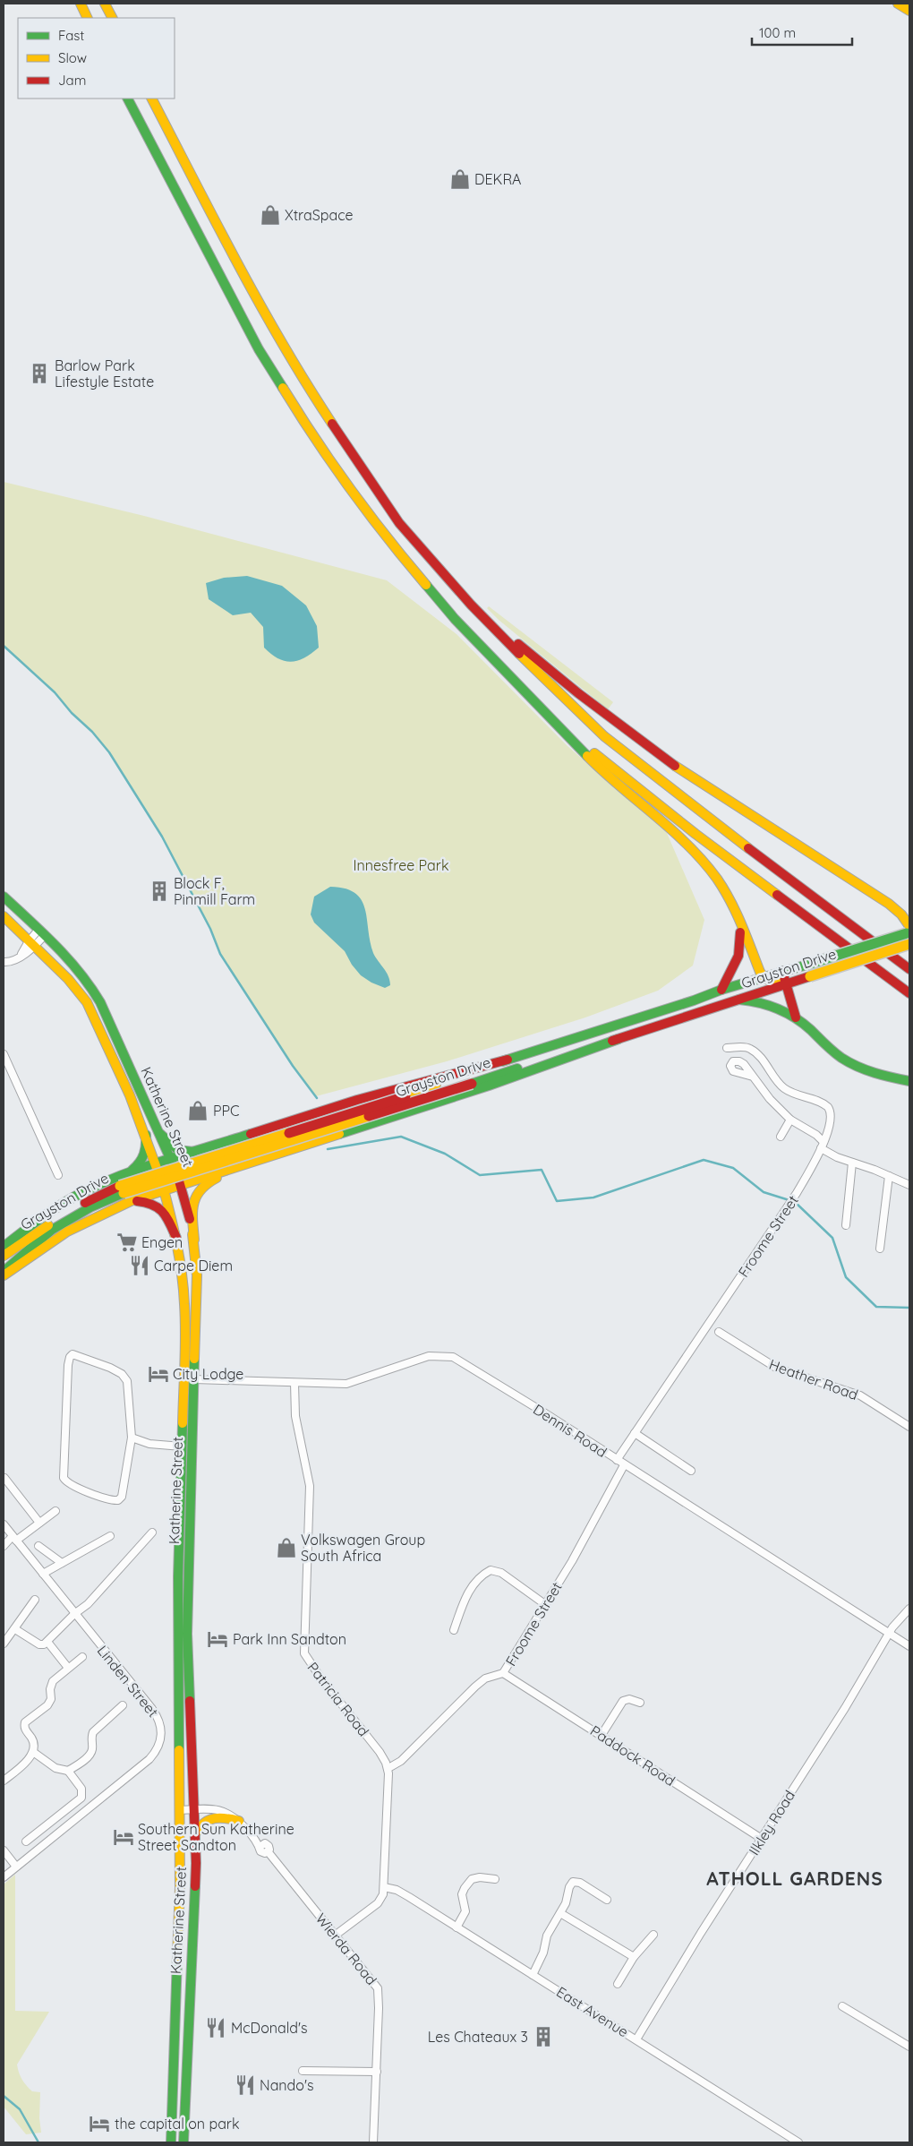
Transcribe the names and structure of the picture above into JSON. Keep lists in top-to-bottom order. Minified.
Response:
{"streets":{"main road":["Grayston Drive","Katherine Street"],"street":["Froome Street","Heather Road","Dennis Road","Linden Street","Patricia Road","Paddock Road","Ilkley Road","Wierda Road","East Avenue"]},"crossings":[["Katherine Street","Dennis Road"],["Froome Street","Dennis Road"],["Froome Street","Patricia Road"],["Froome Street","Paddock Road"],["Dennis Road","Patricia Road"],["Dennis Road","Ilkley Road"],["Paddock Road","Ilkley Road"],["Ilkley Road","East Avenue"]],"districts":["ATHOLL GARDENS"],"parks":["Innesfree Park"],"places":{"shop":["DEKRA","XtraSpace","PPC","Volkswagen Group South Africa"],"building":["Barlow Park Lifestyle Estate","Block F, Pinmill Farm","Les Chateaux 3"],"supermarket":["Engen"],"restaurant":["Carpe Diem","McDonald's","Nando's"],"hotel":["City Lodge","Park Inn Sandton","Southern Sun Katherine Street Sandton","the capital on park"]},"legend":["Fast","Slow","Jam"],"scale_bar":"100 m"}
